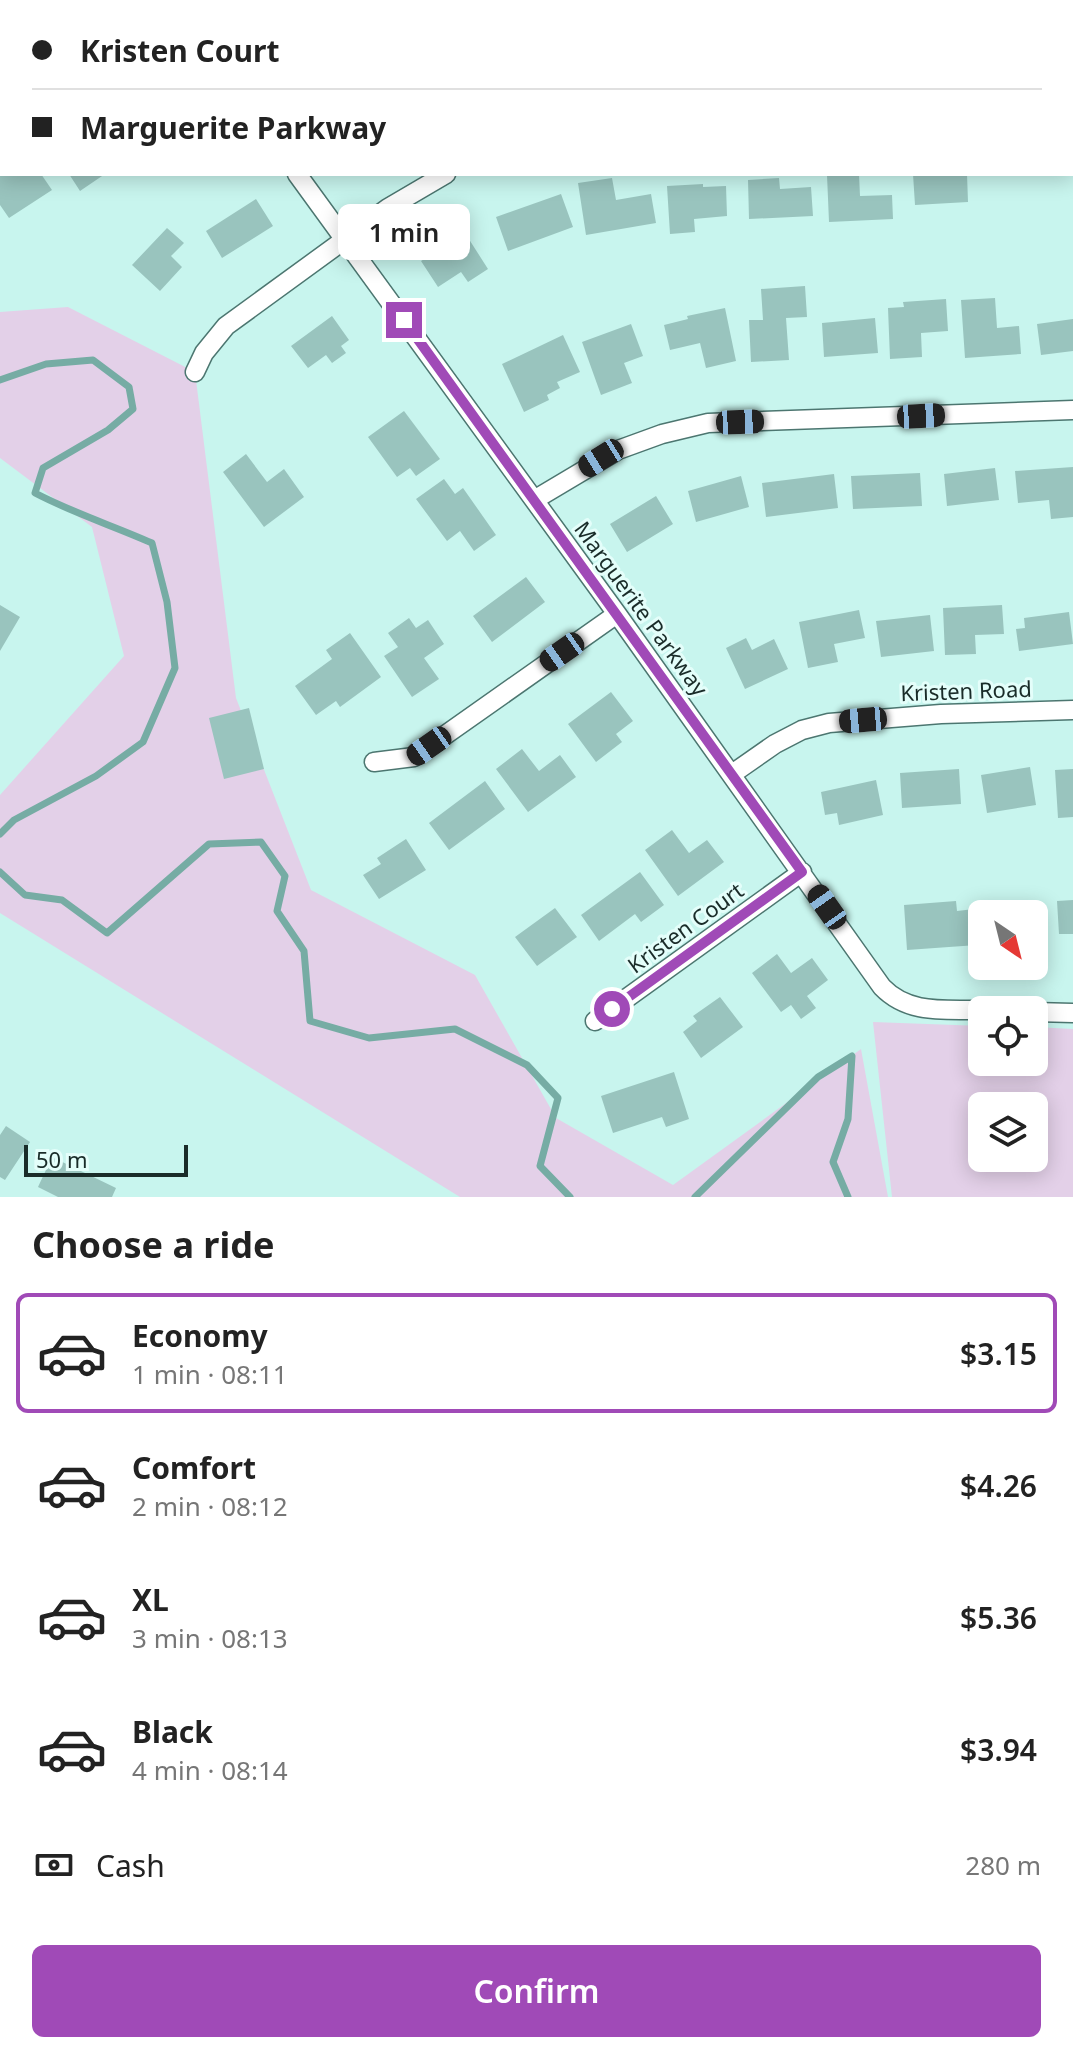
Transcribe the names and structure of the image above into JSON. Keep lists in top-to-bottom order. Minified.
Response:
{"streets":{"street":["Marguerite Parkway","Kristen Road","Kristen Court"]},"crossings":[["Marguerite Parkway","Kristen Road"],["Marguerite Parkway","Kristen Court"]],"scale_bar":"50 m","north":"bottom right","page":{"banner":["Kristen Court","Marguerite Parkway"],"bubble":"1 min","scale":"50 m","heading":"Choose a ride","list":[{"name":"Economy","note":"1 min · 08:11","value":"$3.15"},{"name":"Comfort","note":"2 min · 08:12","value":"$4.26"},{"name":"XL","note":"3 min · 08:13","value":"$5.36"},{"name":"Black","note":"4 min · 08:14","value":"$3.94"}],"pay":["Cash","280 m"],"buttons":"Confirm"}}
